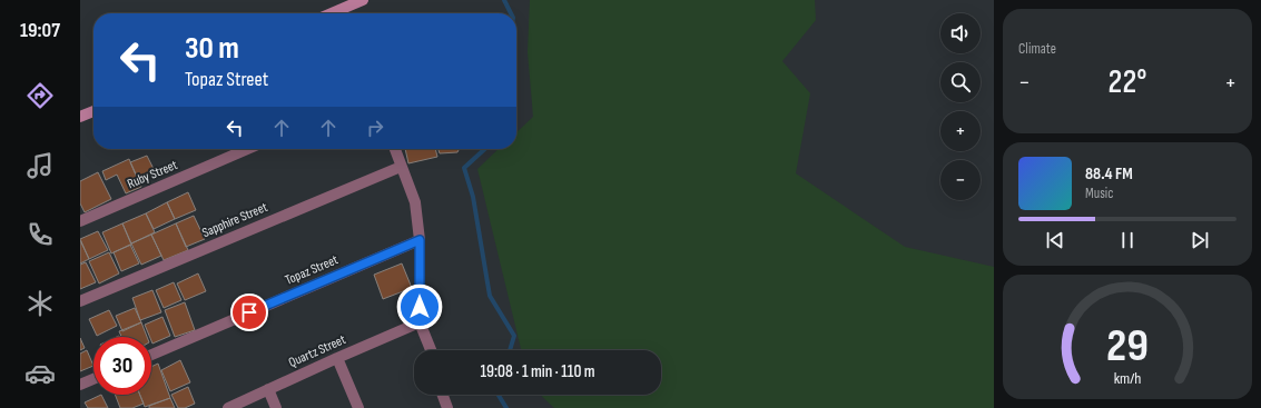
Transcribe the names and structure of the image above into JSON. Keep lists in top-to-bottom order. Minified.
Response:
{"streets":{"street":["Ruby Street","Sapphire Street","Topaz Street","Quartz Street"]},"page":{"tabs":"19:07","tile":"Climate","map_buttons":["+","−"],"turn":["30 m","Topaz Street"],"heat":["−","22°","+"],"song":["88.4 FM","Music"],"limit":"30","trip":"19:08 · 1 min · 110 m","gauge":["29","km/h"]}}
